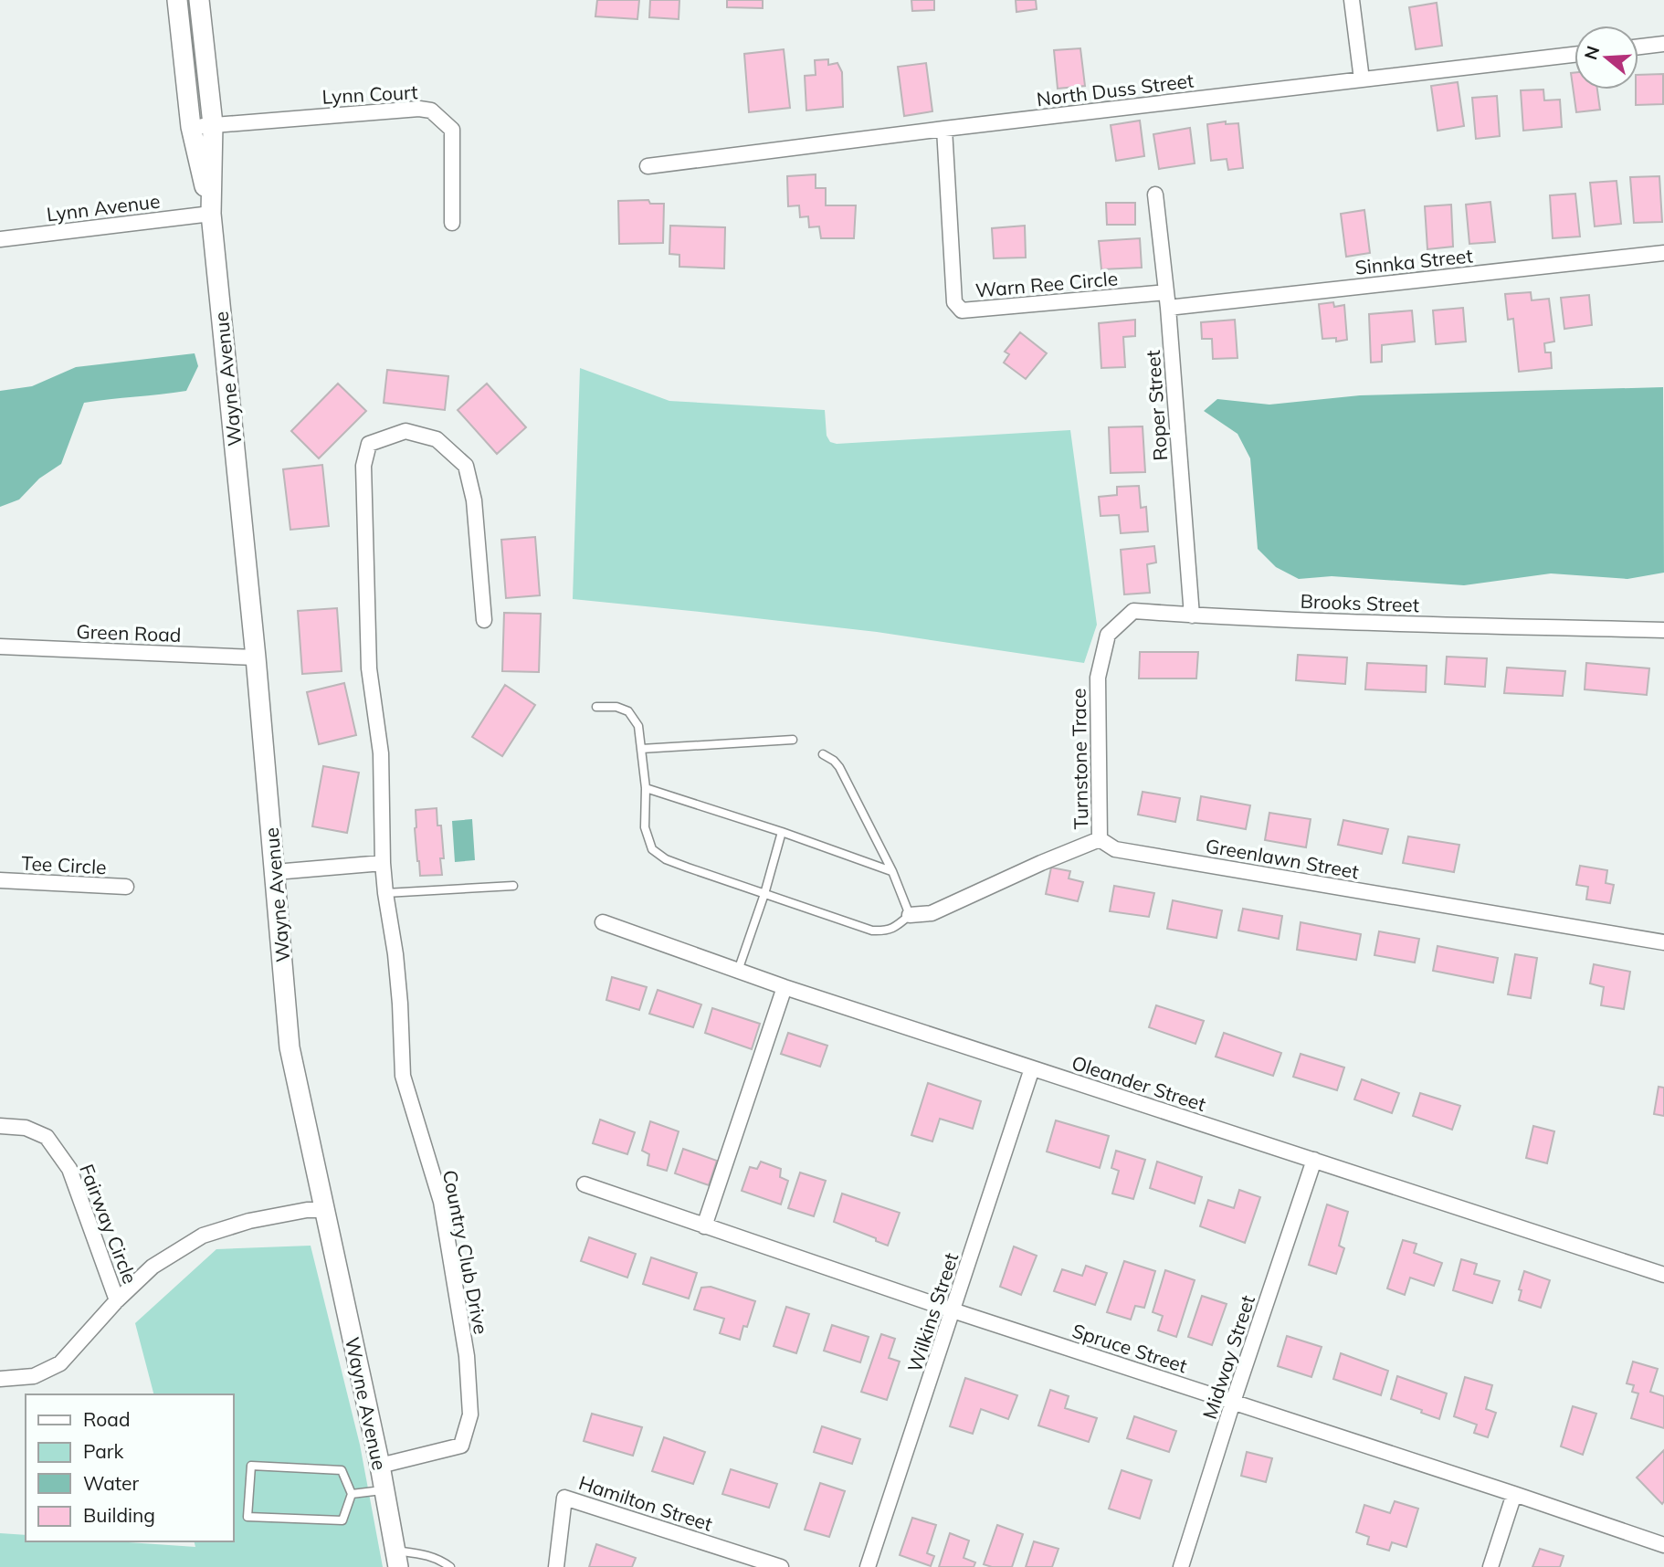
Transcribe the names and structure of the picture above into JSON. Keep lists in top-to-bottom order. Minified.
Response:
{"streets":{"street":["North Duss Street","Lynn Court","Lynn Avenue","Sinnka Street","Warn Ree Circle","Wayne Avenue","Roper Street","Brooks Street","Green Road","Turnstone Trace","Greenlawn Street","Tee Circle","Oleander Street","Fairway Circle","Country Club Drive","Wilkins Street","Spruce Street","Midway Street","Hamilton Street"]},"crossings":[["North Duss Street","Warn Ree Circle"],["Lynn Court","Wayne Avenue"],["Lynn Avenue","Wayne Avenue"],["Sinnka Street","Roper Street"],["Warn Ree Circle","Roper Street"],["Wayne Avenue","Green Road"],["Wayne Avenue","Fairway Circle"],["Wayne Avenue","Country Club Drive"],["Roper Street","Brooks Street"],["Brooks Street","Turnstone Trace"],["Turnstone Trace","Greenlawn Street"],["Oleander Street","Wilkins Street"],["Oleander Street","Midway Street"],["Wilkins Street","Spruce Street"],["Spruce Street","Midway Street"]],"legend":["Road","Park","Water","Building"],"north":"left"}
